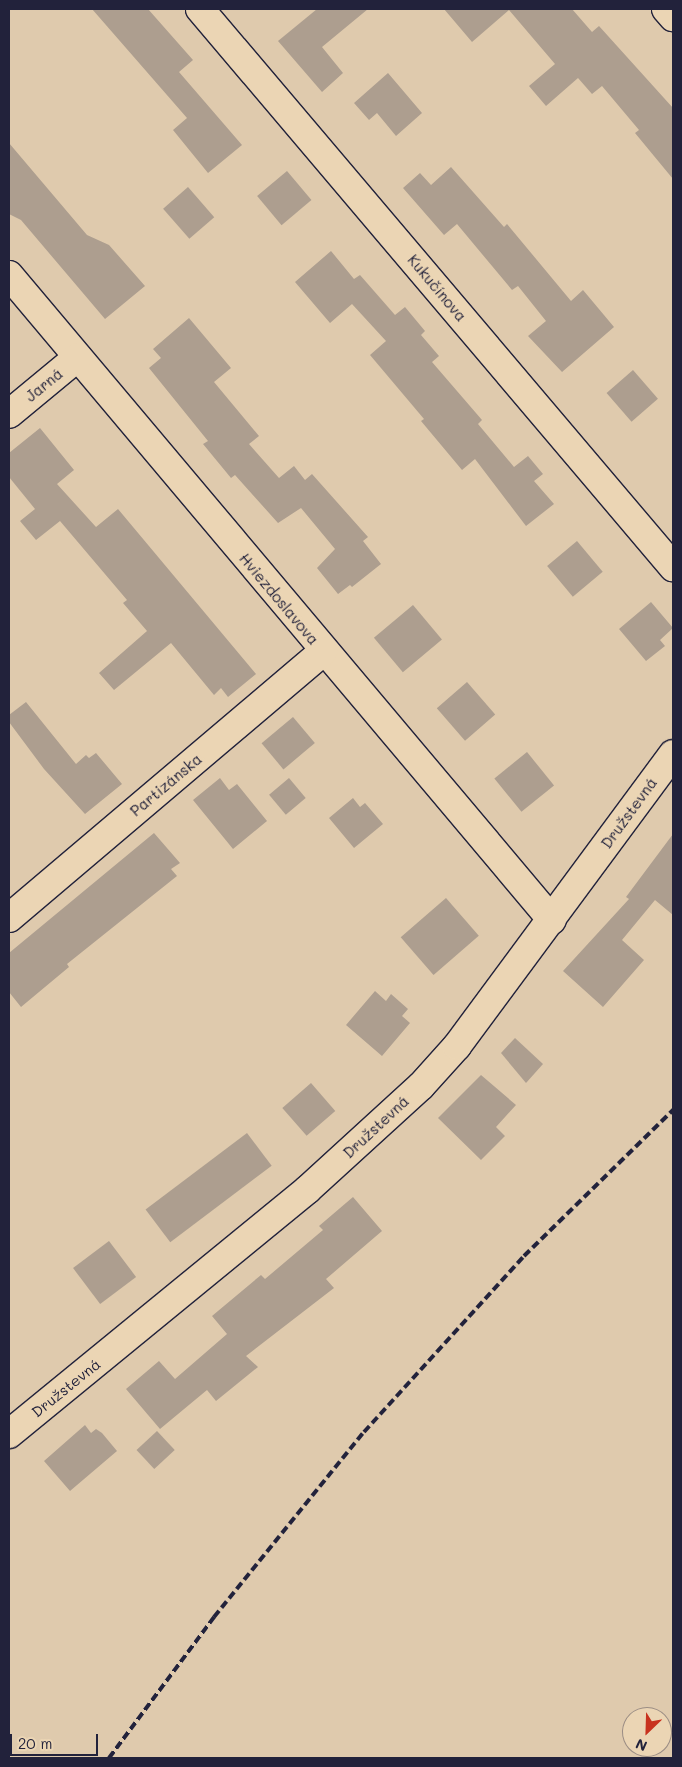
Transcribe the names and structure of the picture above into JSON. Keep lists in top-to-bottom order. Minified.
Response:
{"streets":{"street":["Kukučínova","Jarná","Hviezdoslavova","Partizánska","Družstevná"]},"crossings":[["Jarná","Hviezdoslavova"],["Hviezdoslavova","Partizánska"],["Hviezdoslavova","Družstevná"]],"scale_bar":"20 m","north":"bottom left"}
